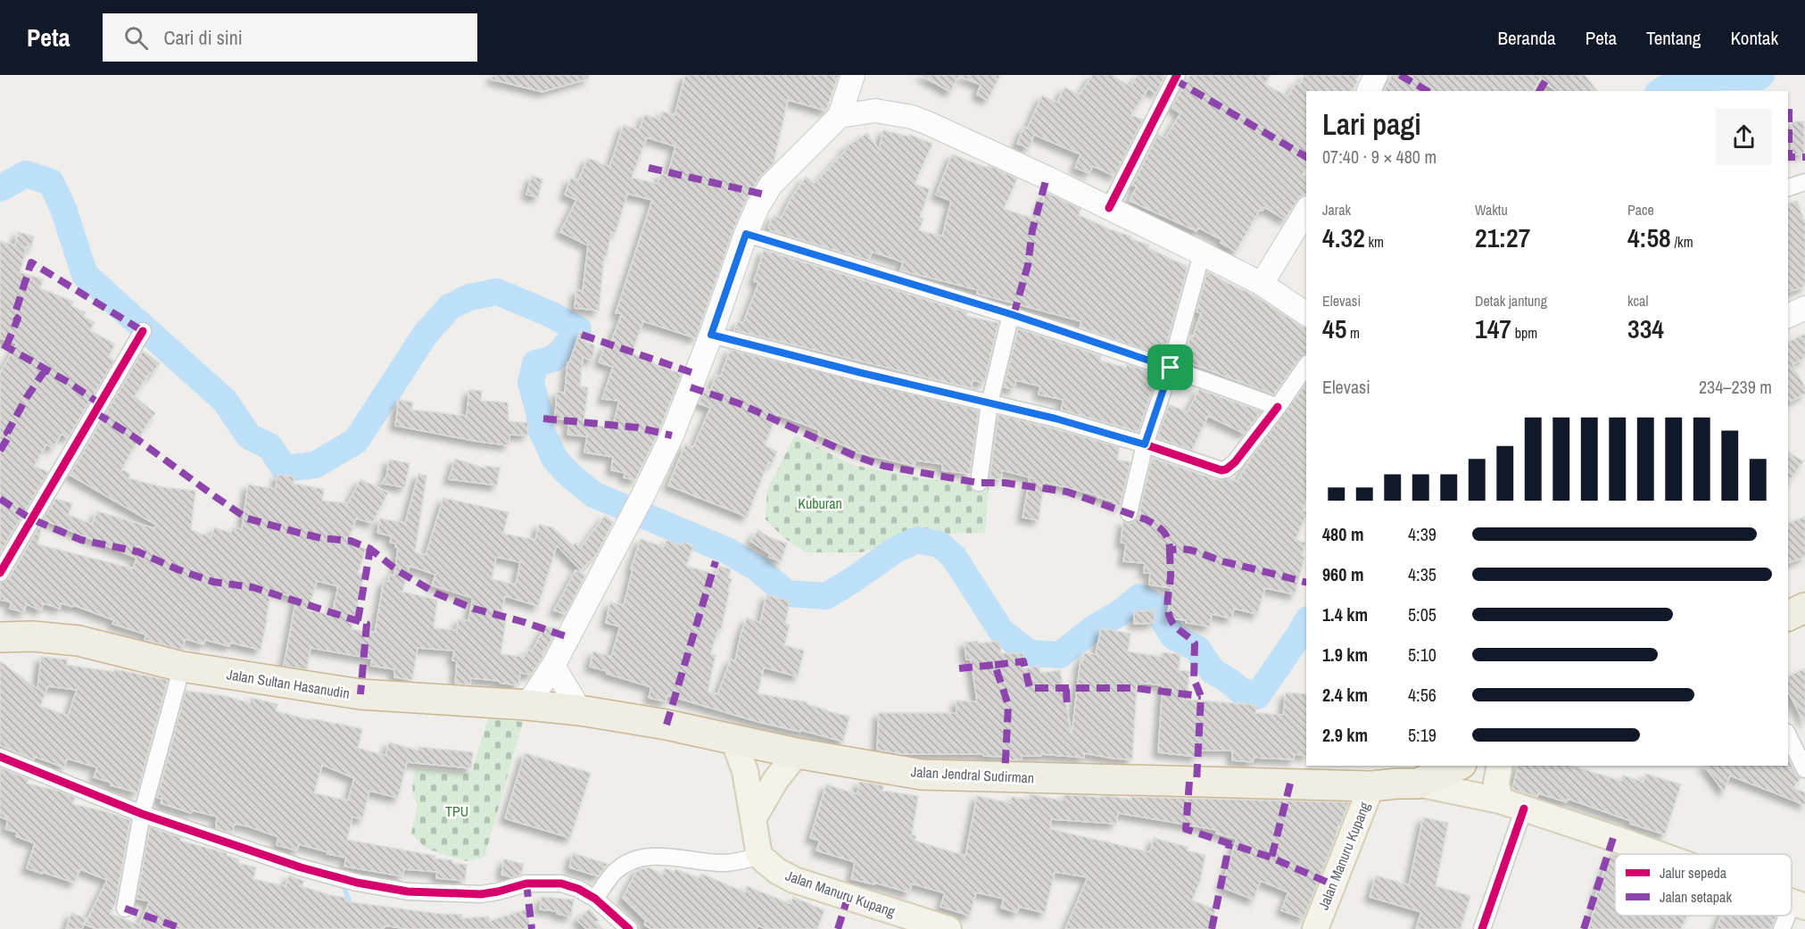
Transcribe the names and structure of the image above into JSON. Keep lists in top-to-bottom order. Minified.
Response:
{"streets":{"highway":["Jalan Sultan Hasanudin","Jalan Jendral Sudirman"],"main road":["Jalan Manuru Kupang"]},"crossings":[["Jalan Sultan Hasanudin","Jalan Jendral Sudirman"],["Jalan Jendral Sudirman","Jalan Manuru Kupang"]],"parks":["Kuburan","TPU"],"legend":["Jalur sepeda","Jalan setapak"],"page":{"header":"Peta","search":"Cari di sini","nav":["Beranda","Peta","Tentang","Kontak"],"heading":["Lari pagi","07:40 · 9 × 480 m"],"stats":[["Jarak","4.32 km"],["Waktu","21:27"],["Pace","4:58 /km"],["Elevasi","45 m"],["Detak jantung","147 bpm"],["kcal","334"]],"chart":["Elevasi","234–239 m"],"list":[{"name":"480 m","note":"4:39"},{"name":"960 m","note":"4:35"},{"name":"1.4 km","note":"5:05"},{"name":"1.9 km","note":"5:10"},{"name":"2.4 km","note":"4:56"},{"name":"2.9 km","note":"5:19"}]}}
